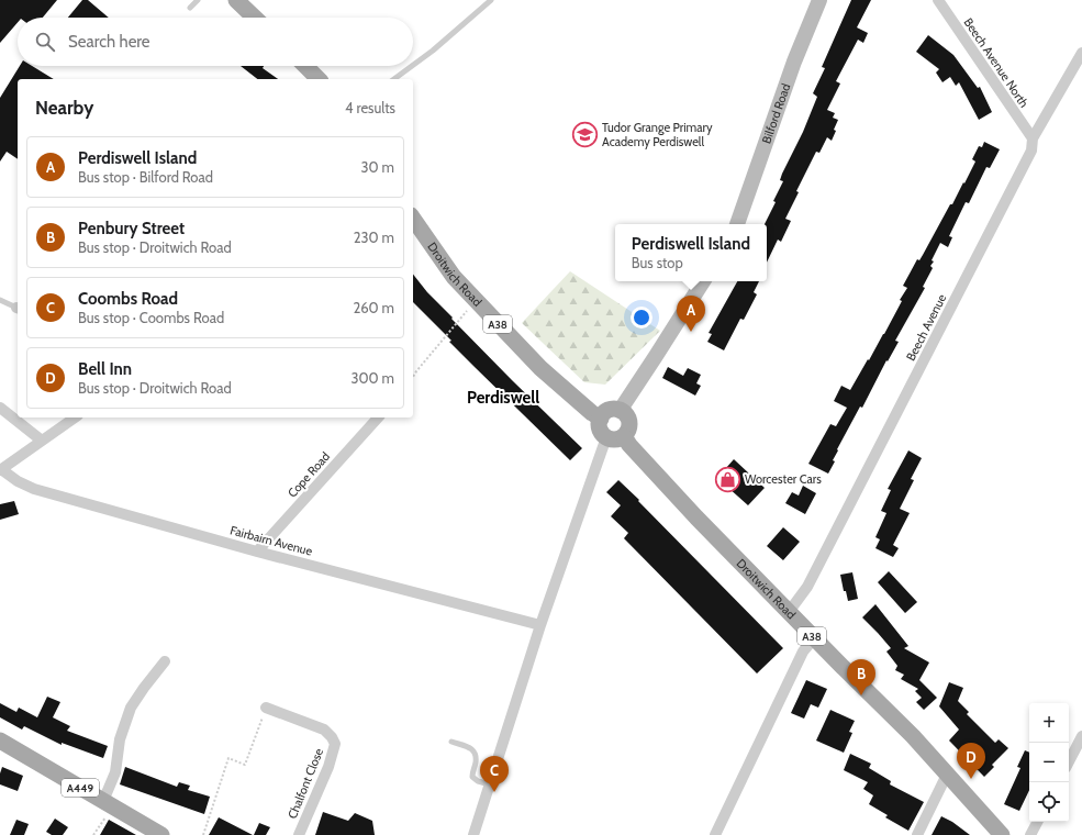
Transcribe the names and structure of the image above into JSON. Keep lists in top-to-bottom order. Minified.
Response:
{"streets":{"main road":["Bilford Road","Droitwich Road","A38","A449"],"street":["Beech Avenue North","Beech Avenue","Cope Road","Fairbairn Avenue","Chalfont Close"]},"crossings":[["Beech Avenue North","Beech Avenue"],["Droitwich Road","Beech Avenue"],["Cope Road","Fairbairn Avenue"]],"districts":["Perdiswell"],"places":{"school or university":["Tudor Grange Primary Academy Perdiswell"],"shop":["Worcester Cars"]},"page":{"search":"Search here","heading":["Nearby","4 results"],"list":[{"mark":"A","name":"Perdiswell Island","note":"Bus stop · Bilford Road","value":"30 m"},{"mark":"B","name":"Penbury Street","note":"Bus stop · Droitwich Road","value":"230 m"},{"mark":"C","name":"Coombs Road","note":"Bus stop · Coombs Road","value":"260 m"},{"mark":"D","name":"Bell Inn","note":"Bus stop · Droitwich Road","value":"300 m"}],"popup":["Perdiswell Island","Bus stop"],"pins":["A","B","D","C"],"map_buttons":["+","−"]}}
